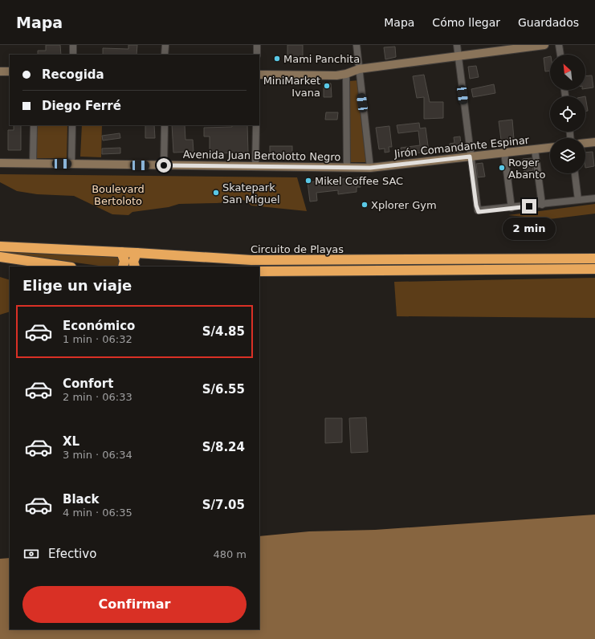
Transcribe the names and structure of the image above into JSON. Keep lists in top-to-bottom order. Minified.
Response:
{"streets":{"highway":["Circuito de Playas"],"main road":["Jirón Comandante Espinar","Avenida Juan Bertolotto Negro"]},"crossings":[["Jirón Comandante Espinar","Avenida Juan Bertolotto Negro"]],"parks":["Boulevard Bertoloto"],"places":["Mami Panchita","MiniMarket Ivana","Roger Abanto","Mikel Coffee SAC","Skatepark San Miguel","Xplorer Gym"],"north":"top left","page":{"header":"Mapa","nav":["Mapa","Cómo llegar","Guardados"],"banner":["Recogida","Diego Ferré"],"bubble":"2 min","heading":"Elige un viaje","list":[{"name":"Económico","note":"1 min · 06:32","value":"S/4.85"},{"name":"Confort","note":"2 min · 06:33","value":"S/6.55"},{"name":"XL","note":"3 min · 06:34","value":"S/8.24"},{"name":"Black","note":"4 min · 06:35","value":"S/7.05"}],"pay":["Efectivo","480 m"],"buttons":"Confirmar"}}
